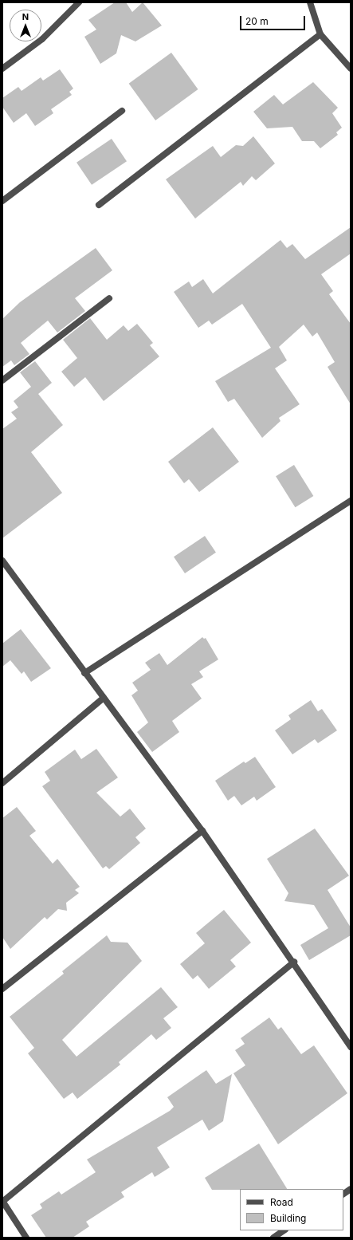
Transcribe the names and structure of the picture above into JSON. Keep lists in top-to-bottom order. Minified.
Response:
{"legend":["Road","Building"],"scale_bar":"20 m","north":"top"}
